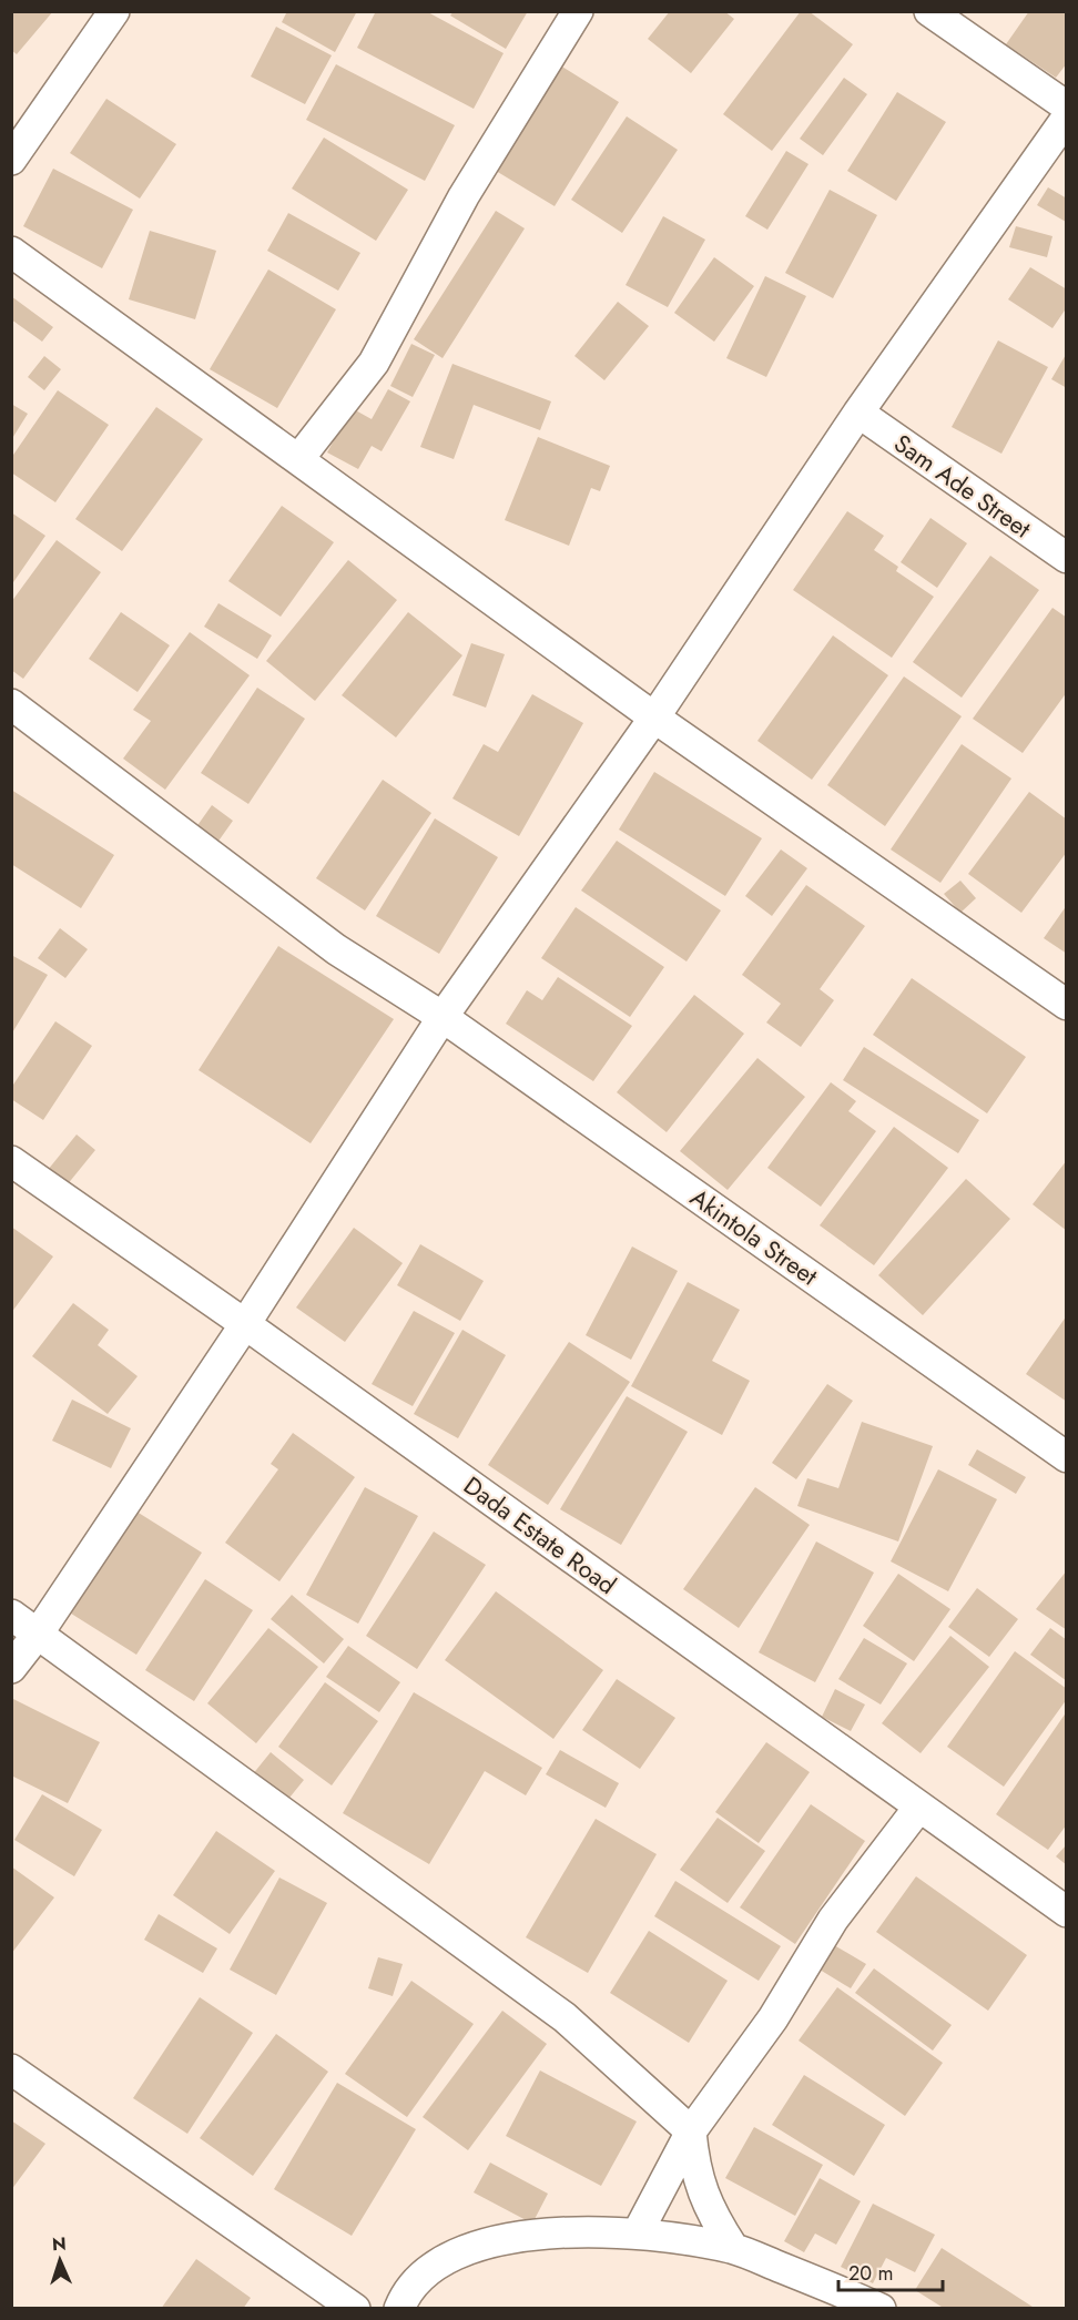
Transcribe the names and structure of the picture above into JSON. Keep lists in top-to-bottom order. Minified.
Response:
{"streets":{"street":["Sam Ade Street","Akintola Street","Dada Estate Road"]},"scale_bar":"20 m","north":"top"}
